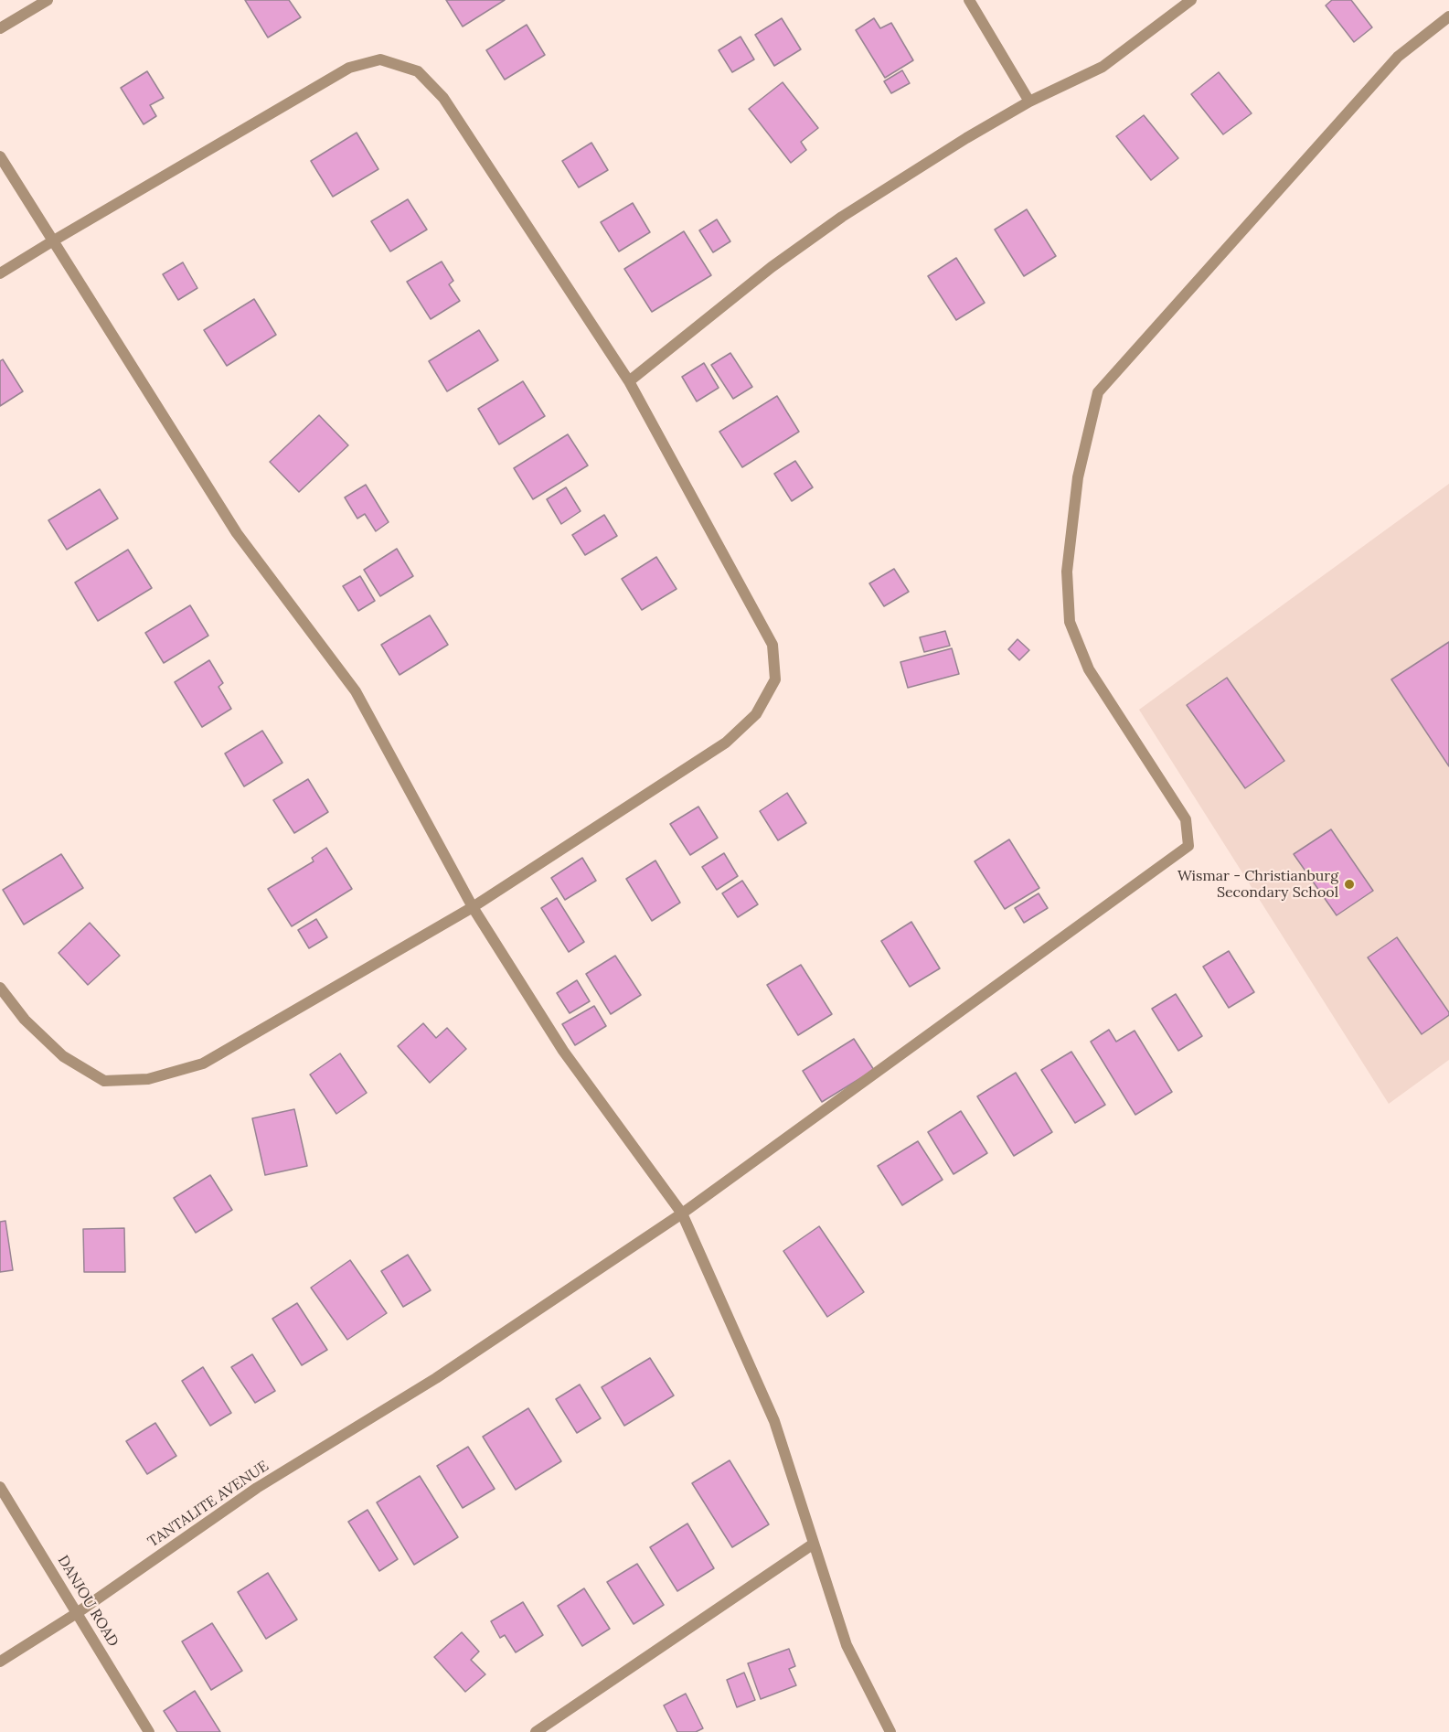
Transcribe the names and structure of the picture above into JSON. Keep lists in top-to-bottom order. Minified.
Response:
{"streets":{"street":["TANTALITE AVENUE","DANJOU ROAD"]},"crossings":[["TANTALITE AVENUE","DANJOU ROAD"]],"places":["Wismar - Christianburg Secondary School"]}
